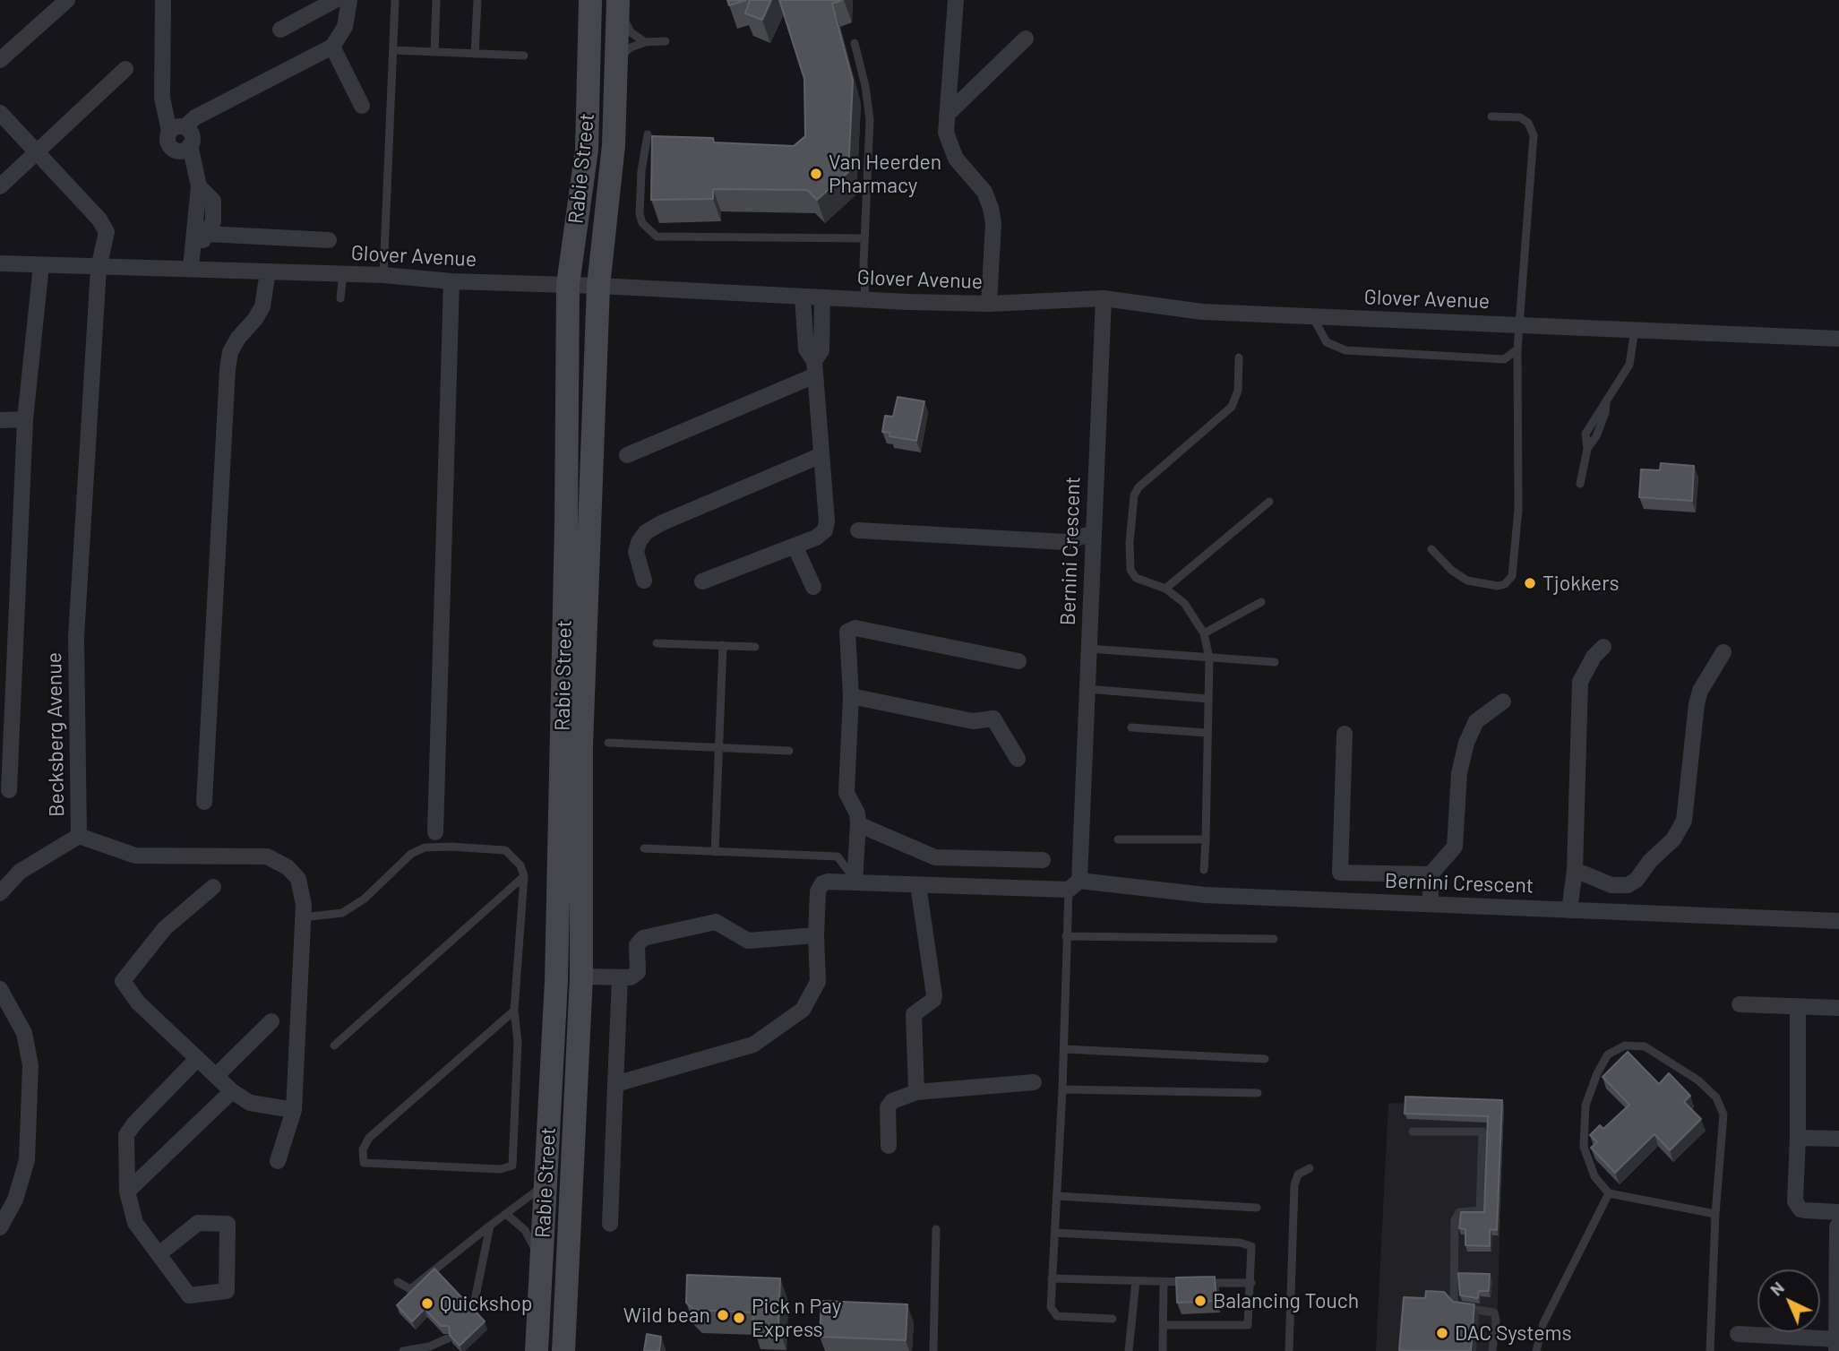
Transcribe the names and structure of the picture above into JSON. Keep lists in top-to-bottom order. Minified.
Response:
{"streets":{"main road":["Rabie Street"],"street":["Glover Avenue","Bernini Crescent","Becksberg Avenue"]},"crossings":[["Rabie Street","Glover Avenue"],["Glover Avenue","Bernini Crescent"],["Glover Avenue","Becksberg Avenue"]],"places":["Van Heerden Pharmacy","Tjokkers","Balancing Touch","Quickshop","Wild bean","Pick n Pay Express","DAC Systems"],"north":"top left"}
